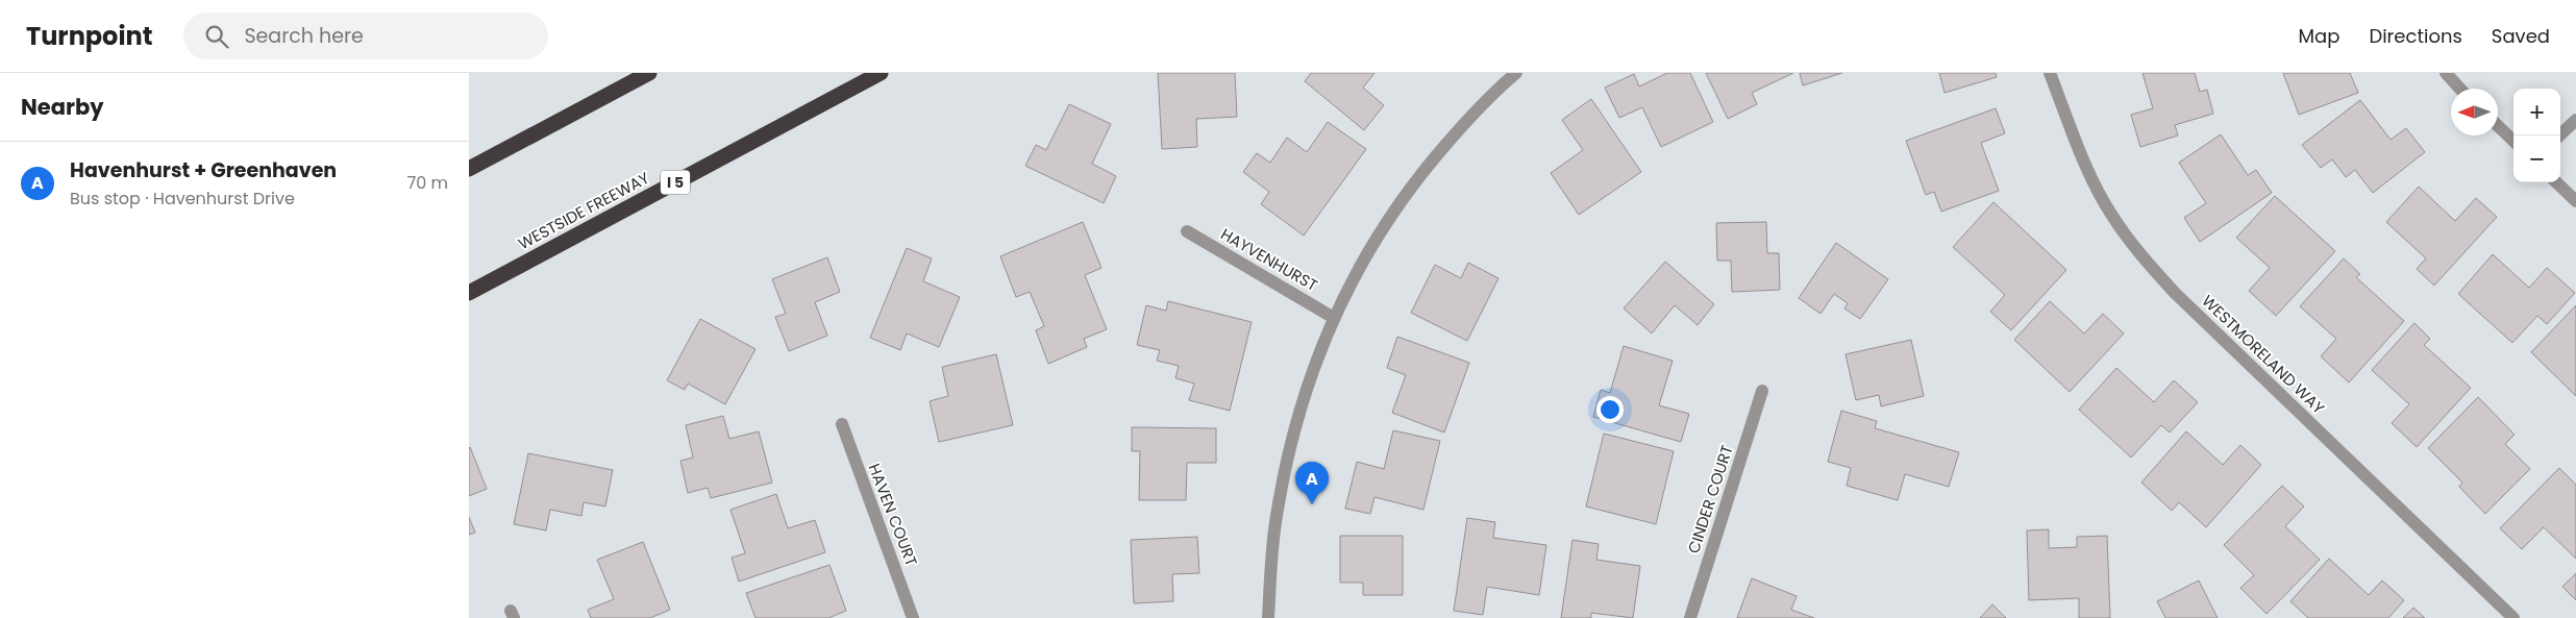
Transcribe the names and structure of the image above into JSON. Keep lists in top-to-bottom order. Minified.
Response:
{"streets":{"highway":["I 5","WESTSIDE FREEWAY"],"street":["HAYVENHURST","WESTMORELAND WAY","CINDER COURT","HAVEN COURT"]},"north":"left","page":{"header":"Turnpoint","search":"Search here","nav":["Map","Directions","Saved"],"heading":"Nearby","map_buttons":["+","−"],"list":[{"mark":"A","name":"Havenhurst + Greenhaven","note":"Bus stop · Havenhurst Drive","value":"70 m"}],"pins":"A"}}
